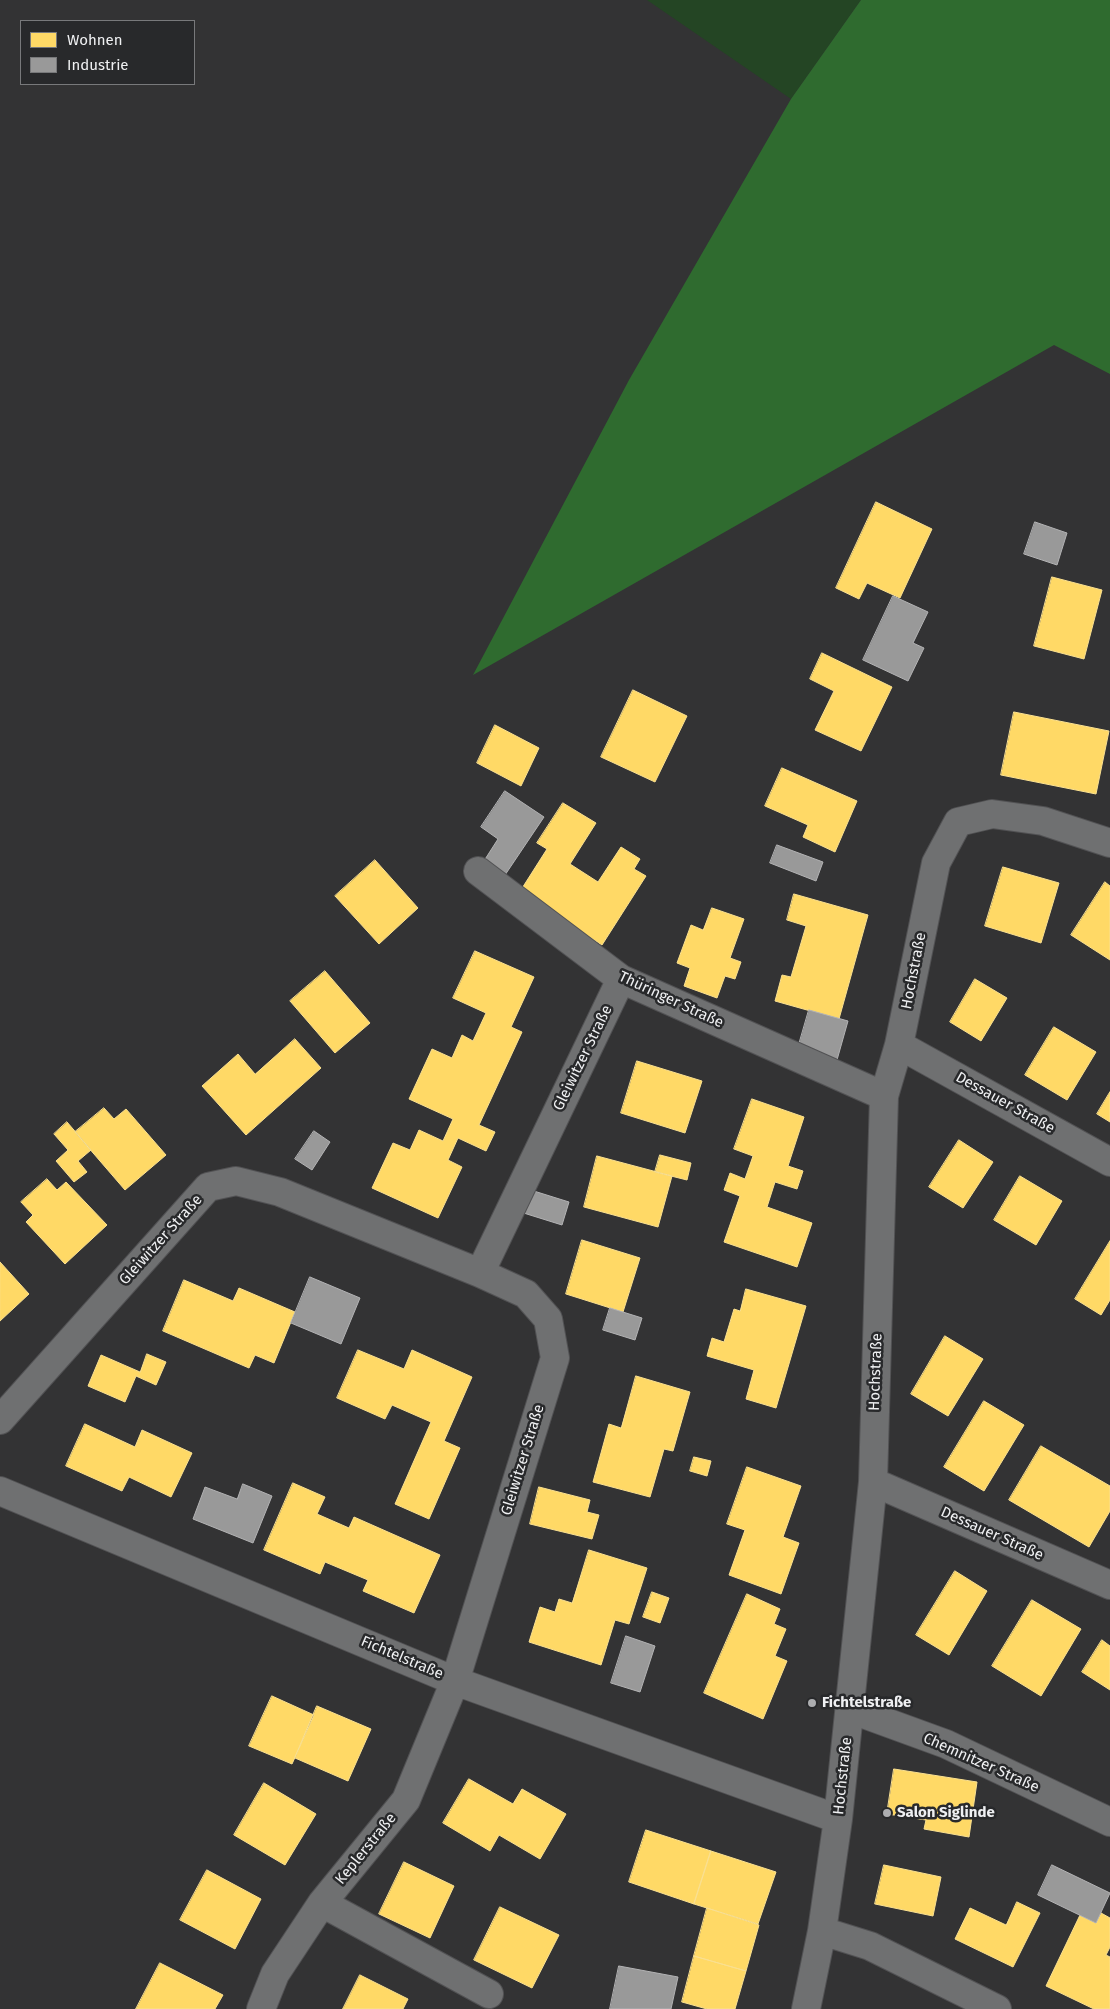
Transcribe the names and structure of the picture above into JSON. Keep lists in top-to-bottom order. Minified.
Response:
{"streets":{"street":["Hochstraße","Thüringer Straße","Gleiwitzer Straße","Dessauer Straße","Fichtelstraße","Chemnitzer Straße","Keplerstraße"]},"crossings":[["Hochstraße","Thüringer Straße"],["Hochstraße","Dessauer Straße"],["Hochstraße","Fichtelstraße"],["Hochstraße","Chemnitzer Straße"],["Thüringer Straße","Gleiwitzer Straße"],["Gleiwitzer Straße","Fichtelstraße"],["Gleiwitzer Straße","Keplerstraße"],["Fichtelstraße","Keplerstraße"]],"places":["Fichtelstraße","Salon Siglinde"],"legend":["Wohnen","Industrie"]}
